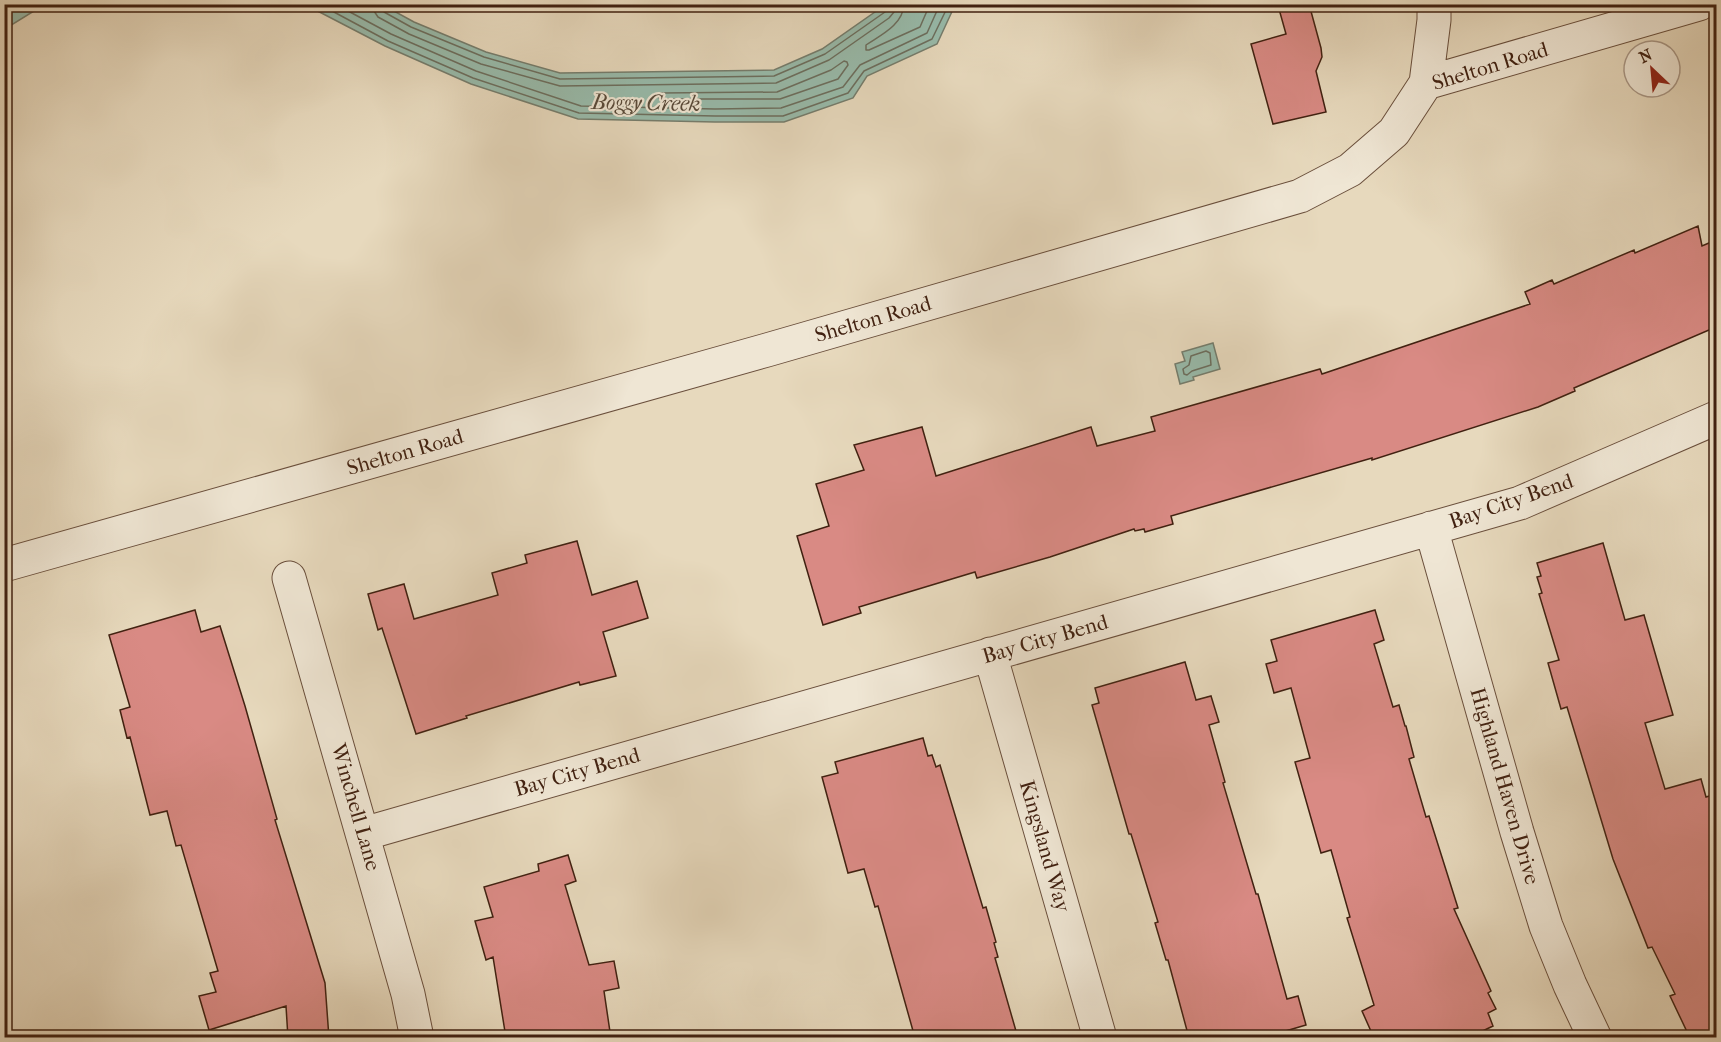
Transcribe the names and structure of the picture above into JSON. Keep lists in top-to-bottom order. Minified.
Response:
{"streets":{"street":["Shelton Road","Bay City Bend","Highland Haven Drive","Winchell Lane","Kingsland Way"]},"crossings":[["Bay City Bend","Highland Haven Drive"],["Bay City Bend","Winchell Lane"],["Bay City Bend","Kingsland Way"]],"water":["Boggy Creek"],"north":"top left"}
